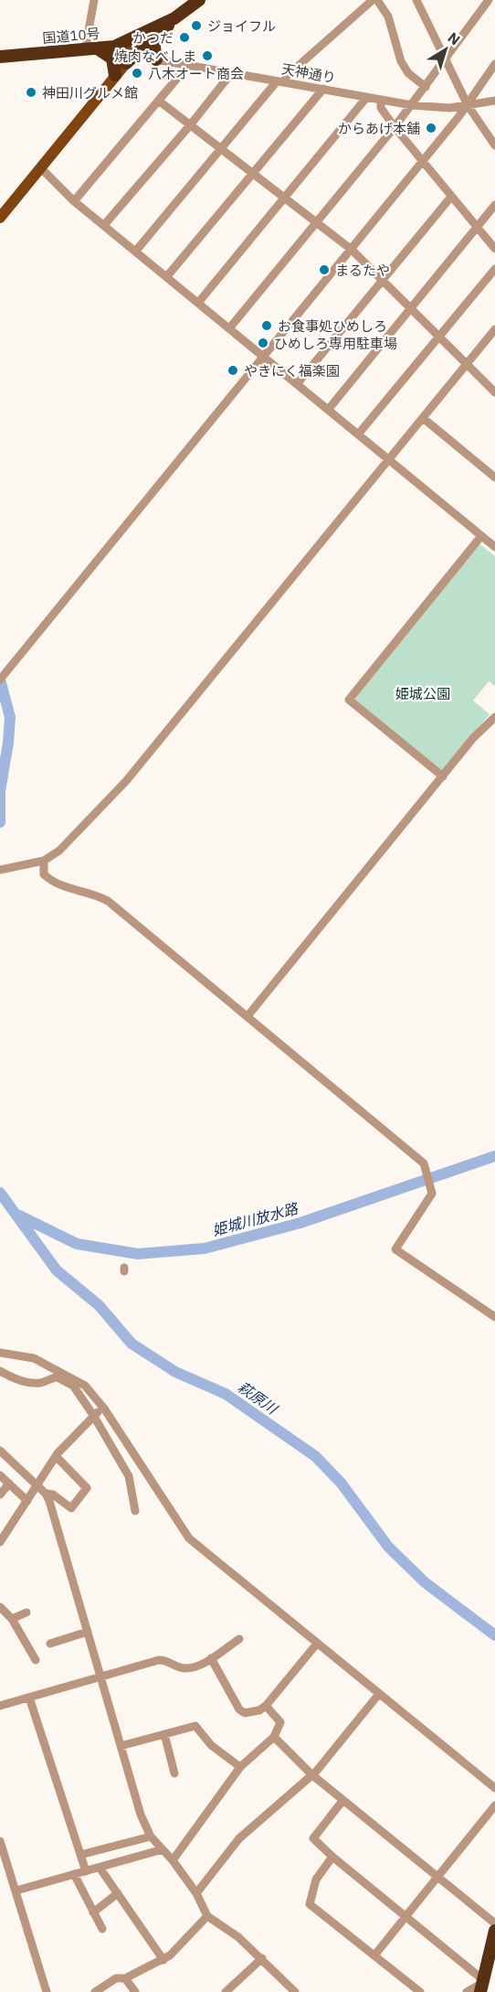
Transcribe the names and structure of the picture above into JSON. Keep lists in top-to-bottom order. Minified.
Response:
{"streets":{"highway":["国道10号"],"street":["天神通り"]},"water":["姫城川放水路","萩原川"],"parks":["姫城公園"],"places":["ジョイフル","かつだ","焼肉なべしま","八木オート商会","神田川グルメ館","からあげ本舗","まるたや","お食事処ひめしろ","ひめしろ専用駐車場","やきにく福楽園"],"north":"top right"}
